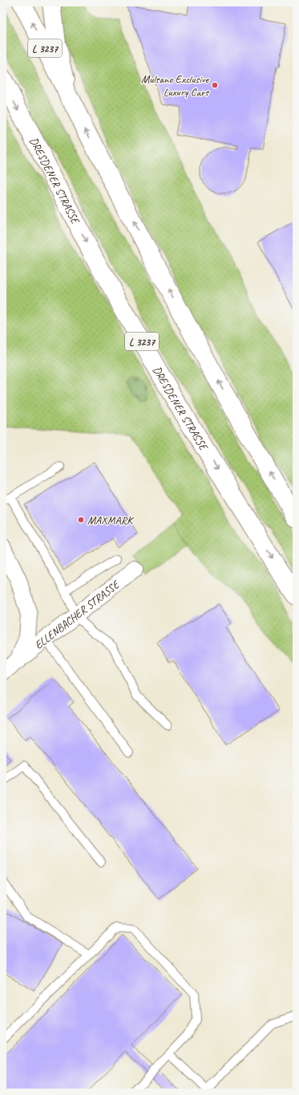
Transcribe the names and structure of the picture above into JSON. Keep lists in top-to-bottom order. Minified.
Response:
{"streets":{"main road":["L 3237","DRESDENER STRASSE"],"street":["ELLENBACHER STRASSE"]},"places":["Mulsano Exclusive Luxury Cars","MAXMARK"]}
